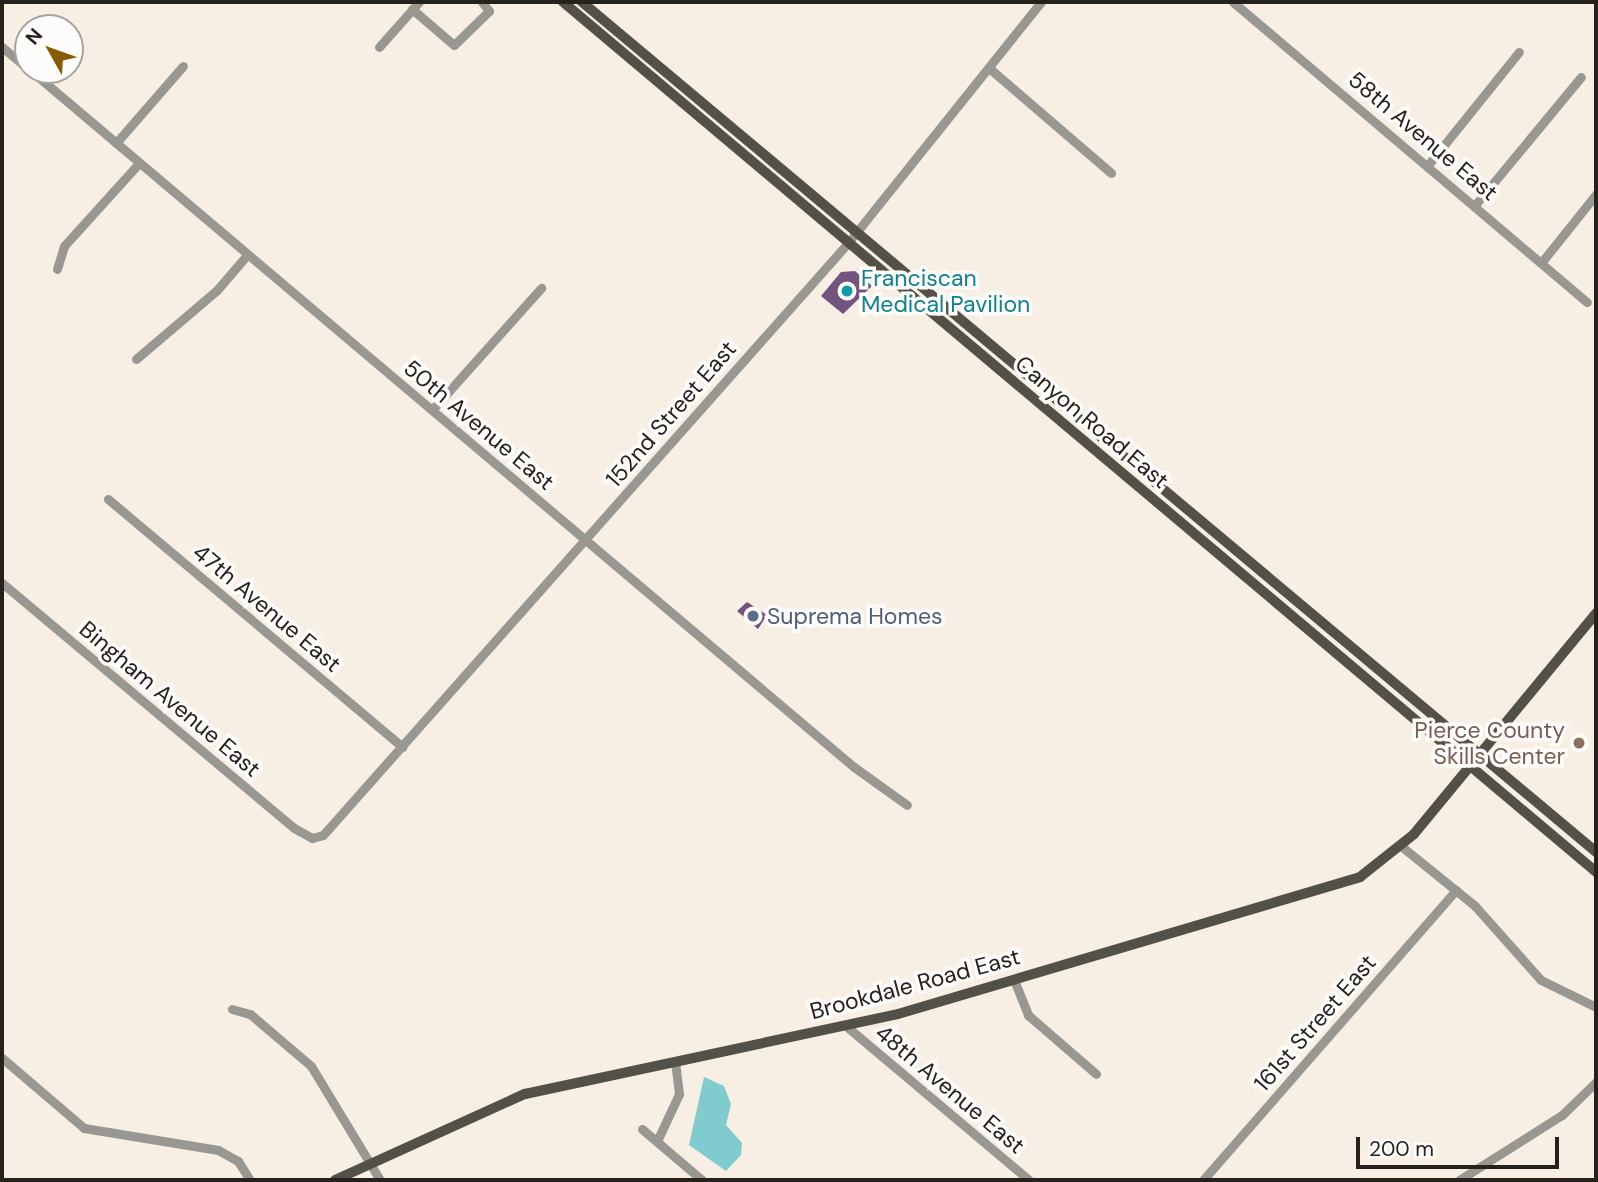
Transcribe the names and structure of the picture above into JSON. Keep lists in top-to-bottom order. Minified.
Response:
{"streets":{"main road":["Canyon Road East","Brookdale Road East"],"street":["58th Avenue East","152nd Street East","50th Avenue East","47th Avenue East","Bingham Avenue East","161st Street East","48th Avenue East"]},"crossings":[["152nd Street East","Canyon Road East"],["152nd Street East","50th Avenue East"],["152nd Street East","47th Avenue East"],["152nd Street East","Bingham Avenue East"],["Canyon Road East","Brookdale Road East"],["Brookdale Road East","48th Avenue East"]],"places":["Franciscan Medical Pavilion","Suprema Homes","Pierce County Skills Center"],"scale_bar":"200 m","north":"top left"}
